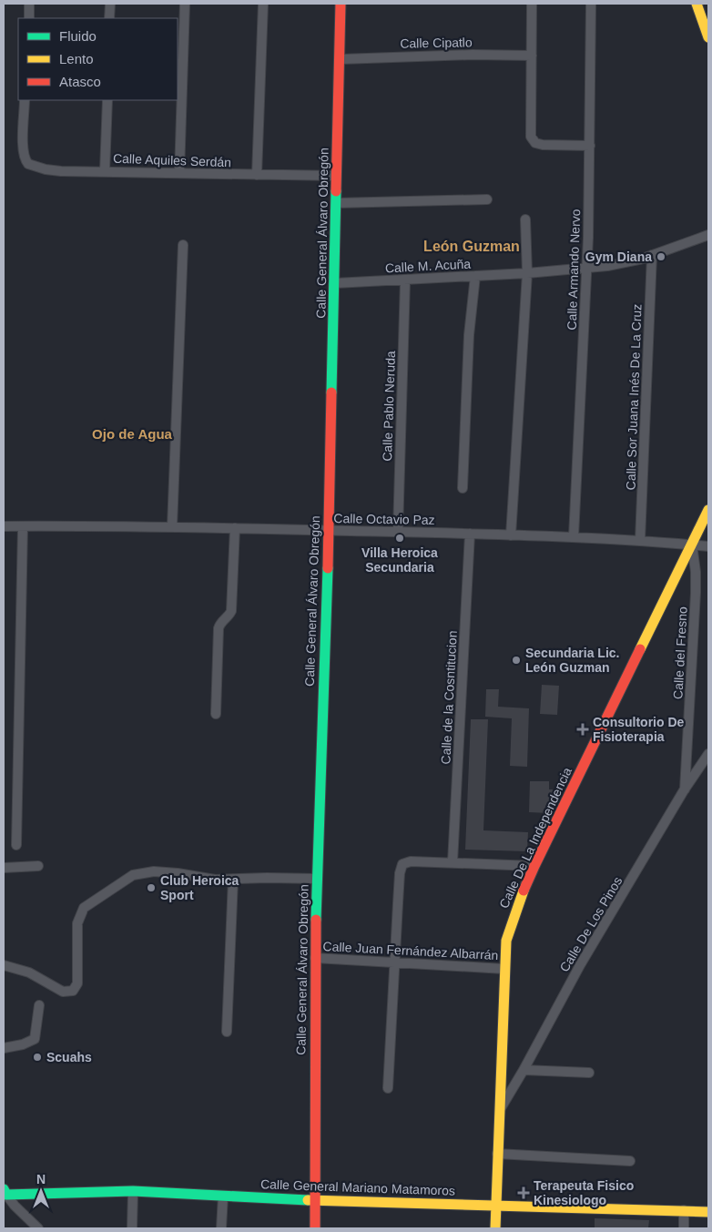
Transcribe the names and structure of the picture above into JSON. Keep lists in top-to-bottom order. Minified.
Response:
{"streets":{"street":["Calle Cipatlo","Calle Aquiles Serdán","Calle General Álvaro Obregón","Calle M. Acuña","Calle Armando Nervo","Calle Sor Juana Inés De La Cruz","Calle Pablo Neruda","Calle Octavio Paz","Calle del Fresno","Calle de la Cosntitucion","Calle De La Independencia","Calle De Los Pinos","Calle Juan Fernández Albarrán","Calle General Mariano Matamoros"]},"crossings":[["Calle Cipatlo","Calle General Álvaro Obregón"],["Calle Aquiles Serdán","Calle General Álvaro Obregón"],["Calle General Álvaro Obregón","Calle M. Acuña"],["Calle General Álvaro Obregón","Calle Octavio Paz"],["Calle General Álvaro Obregón","Calle Juan Fernández Albarrán"],["Calle General Álvaro Obregón","Calle General Mariano Matamoros"],["Calle M. Acuña","Calle Armando Nervo"],["Calle M. Acuña","Calle Sor Juana Inés De La Cruz"],["Calle M. Acuña","Calle Pablo Neruda"],["Calle Armando Nervo","Calle Octavio Paz"],["Calle Sor Juana Inés De La Cruz","Calle Octavio Paz"],["Calle Pablo Neruda","Calle Octavio Paz"],["Calle Octavio Paz","Calle del Fresno"],["Calle Octavio Paz","Calle de la Cosntitucion"],["Calle Octavio Paz","Calle De La Independencia"],["Calle del Fresno","Calle De La Independencia"],["Calle del Fresno","Calle De Los Pinos"],["Calle De La Independencia","Calle De Los Pinos"],["Calle De La Independencia","Calle Juan Fernández Albarrán"],["Calle De La Independencia","Calle General Mariano Matamoros"]],"districts":["León Guzman","Ojo de Agua"],"places":{"other":["Gym Diana","Villa Heroica Secundaria","Secundaria Lic. León Guzman","Club Heroica Sport","Scuahs"],"health":["Consultorio De Fisioterapia","Terapeuta Fisico Kinesiologo"]},"legend":["Fluido","Lento","Atasco"],"north":"top"}
